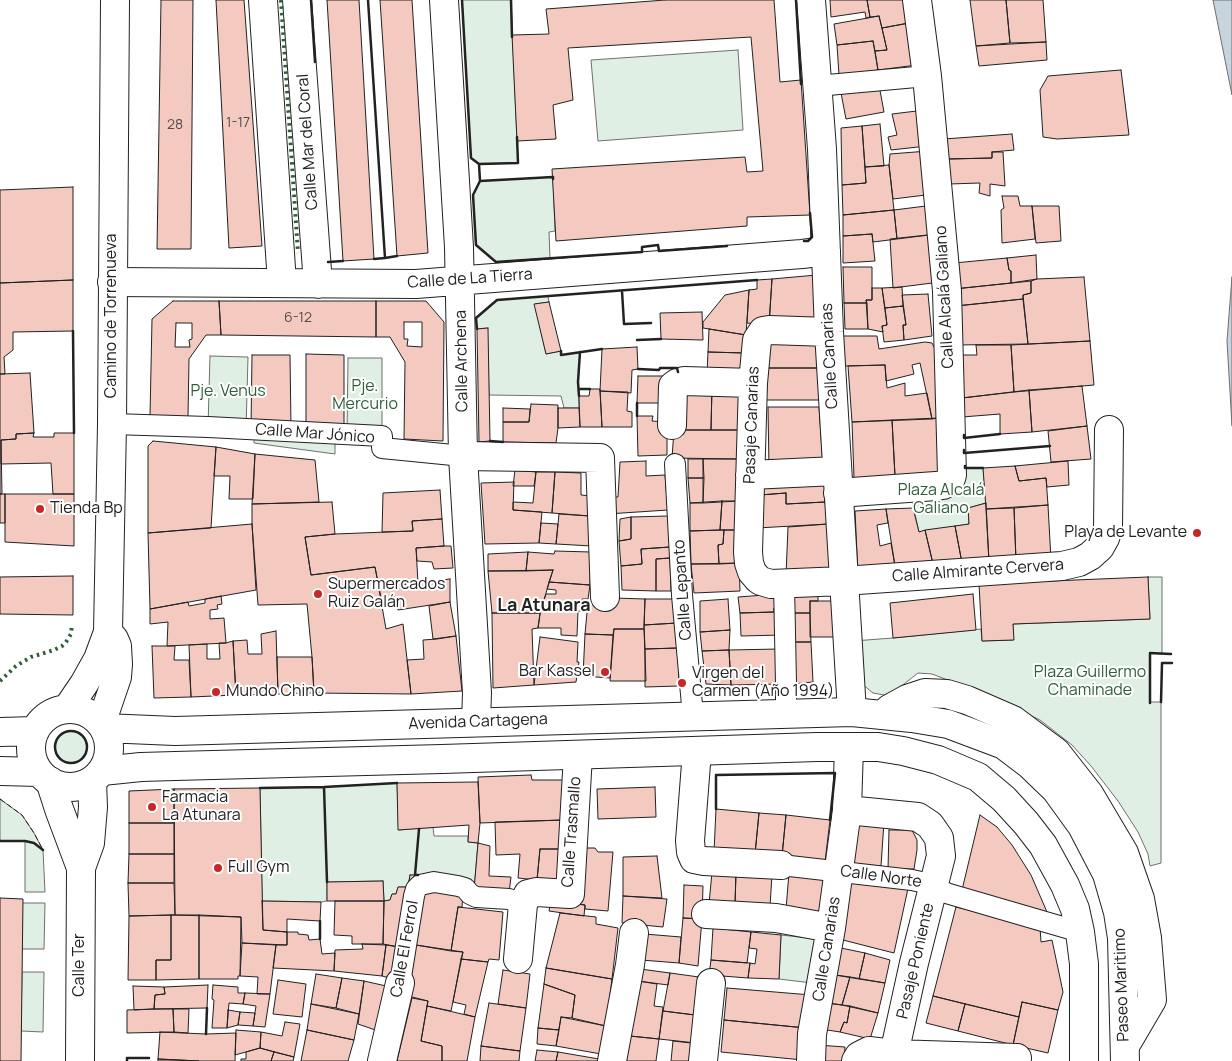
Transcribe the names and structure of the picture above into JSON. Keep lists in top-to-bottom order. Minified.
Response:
{"streets":{"street":["Calle Mar del Coral","Calle de La Tierra","Calle Alcalá Galiano","Camino de Torrenueva","Calle Canarias","Calle Archena","Pasaje Canarias","Calle Mar Jónico","Calle Almirante Cervera","Calle Lepanto","Avenida Cartagena","Calle Trasmallo","Calle Norte","Calle El Ferrol","Pasaje Poniente","Calle Ter","Paseo Maritimo"]},"crossings":[["Calle Mar del Coral","Calle de La Tierra"],["Calle de La Tierra","Camino de Torrenueva"],["Calle de La Tierra","Calle Canarias"],["Calle de La Tierra","Calle Archena"],["Calle Alcalá Galiano","Calle Canarias"],["Calle Alcalá Galiano","Pasaje Canarias"],["Camino de Torrenueva","Calle Mar Jónico"],["Camino de Torrenueva","Avenida Cartagena"],["Camino de Torrenueva","Calle Ter"],["Calle Canarias","Pasaje Canarias"],["Calle Canarias","Calle Almirante Cervera"],["Calle Canarias","Avenida Cartagena"],["Calle Canarias","Calle Norte"],["Calle Canarias","Pasaje Poniente"],["Calle Canarias","Paseo Maritimo"],["Calle Archena","Calle Mar Jónico"],["Calle Archena","Avenida Cartagena"],["Pasaje Canarias","Calle Almirante Cervera"],["Pasaje Canarias","Avenida Cartagena"],["Calle Lepanto","Avenida Cartagena"],["Avenida Cartagena","Calle Ter"],["Avenida Cartagena","Paseo Maritimo"],["Calle Trasmallo","Calle El Ferrol"],["Calle Norte","Pasaje Poniente"]],"districts":["La Atunara"],"parks":["Pje. Mercurio","Pje. Venus","Plaza Alcalá Galiano","Plaza Guillermo Chaminade"],"places":["Tienda Bp","Playa de Levante","Supermercados Ruiz Galán","Bar Kassel","Virgen del Carmen (Año 1994)","Mundo Chino","Farmacia La Atunara","Full Gym"],"house_numbers":["1-17","28","6-12"]}
